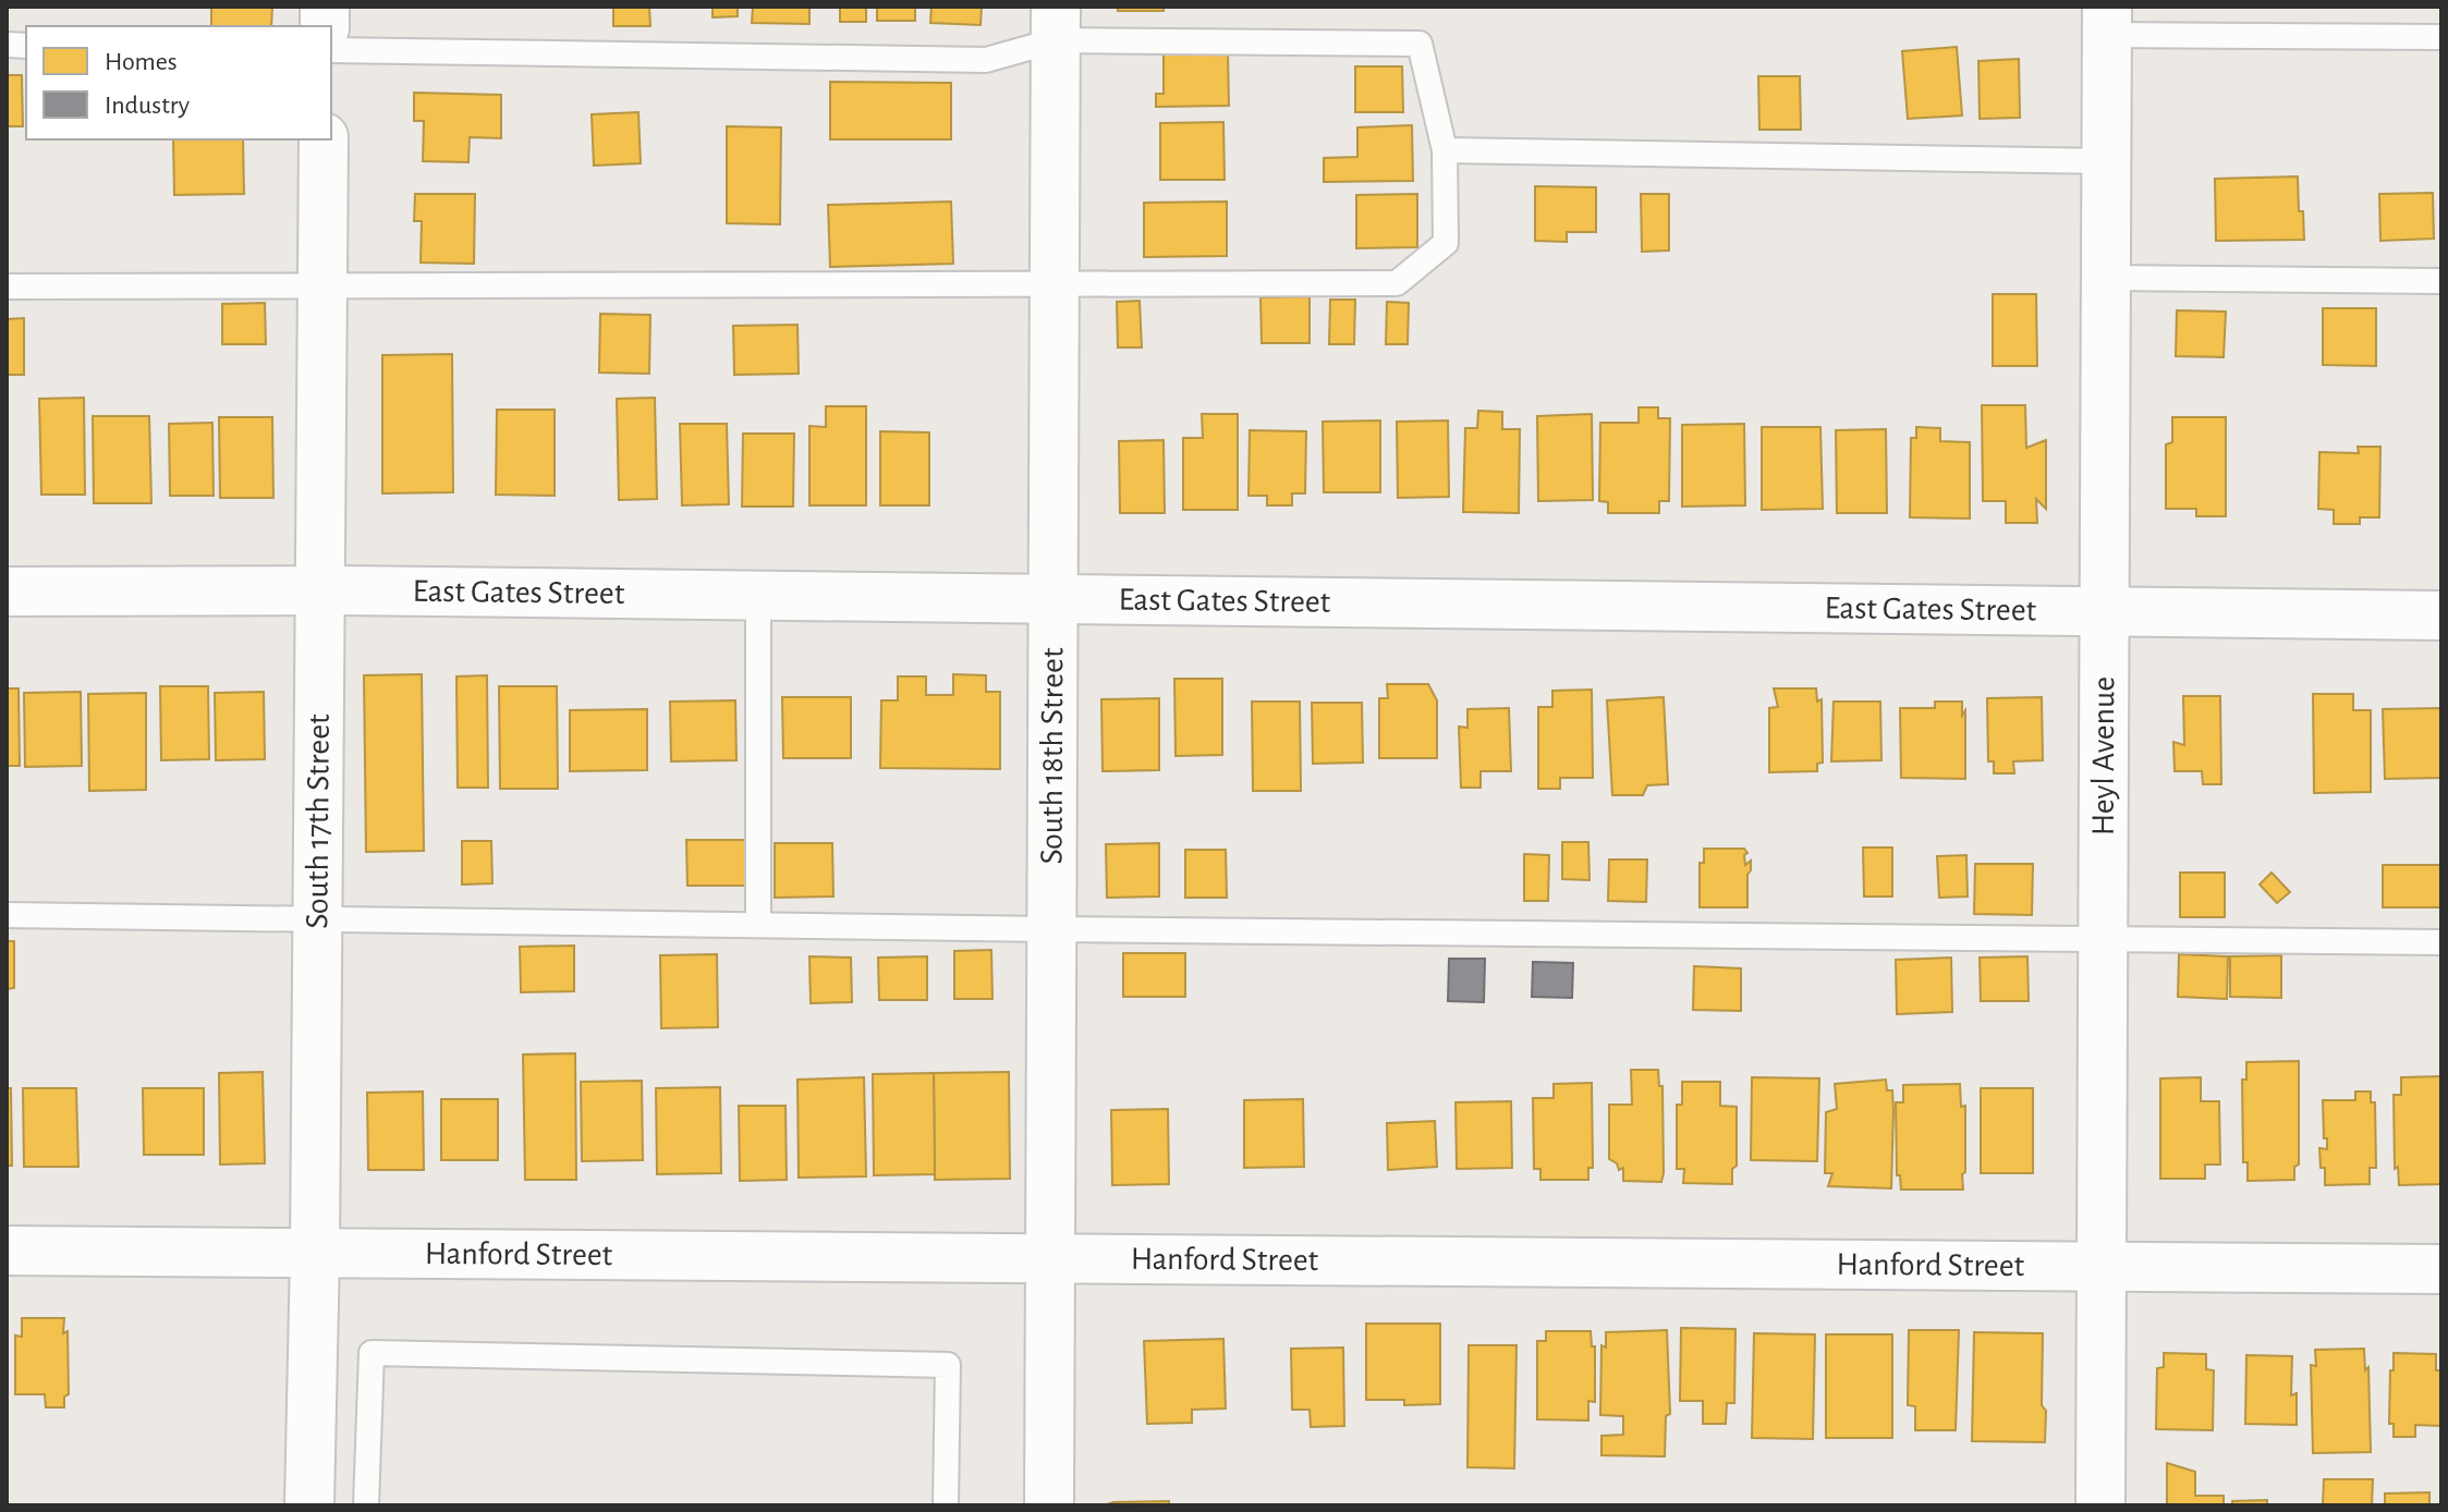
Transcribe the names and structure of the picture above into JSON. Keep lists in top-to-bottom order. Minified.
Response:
{"streets":{"street":["East Gates Street","South 18th Street","Heyl Avenue","South 17th Street","Hanford Street"]},"crossings":[["East Gates Street","South 18th Street"],["East Gates Street","Heyl Avenue"],["East Gates Street","South 17th Street"],["South 18th Street","Hanford Street"],["Heyl Avenue","Hanford Street"],["South 17th Street","Hanford Street"]],"legend":["Homes","Industry"]}
